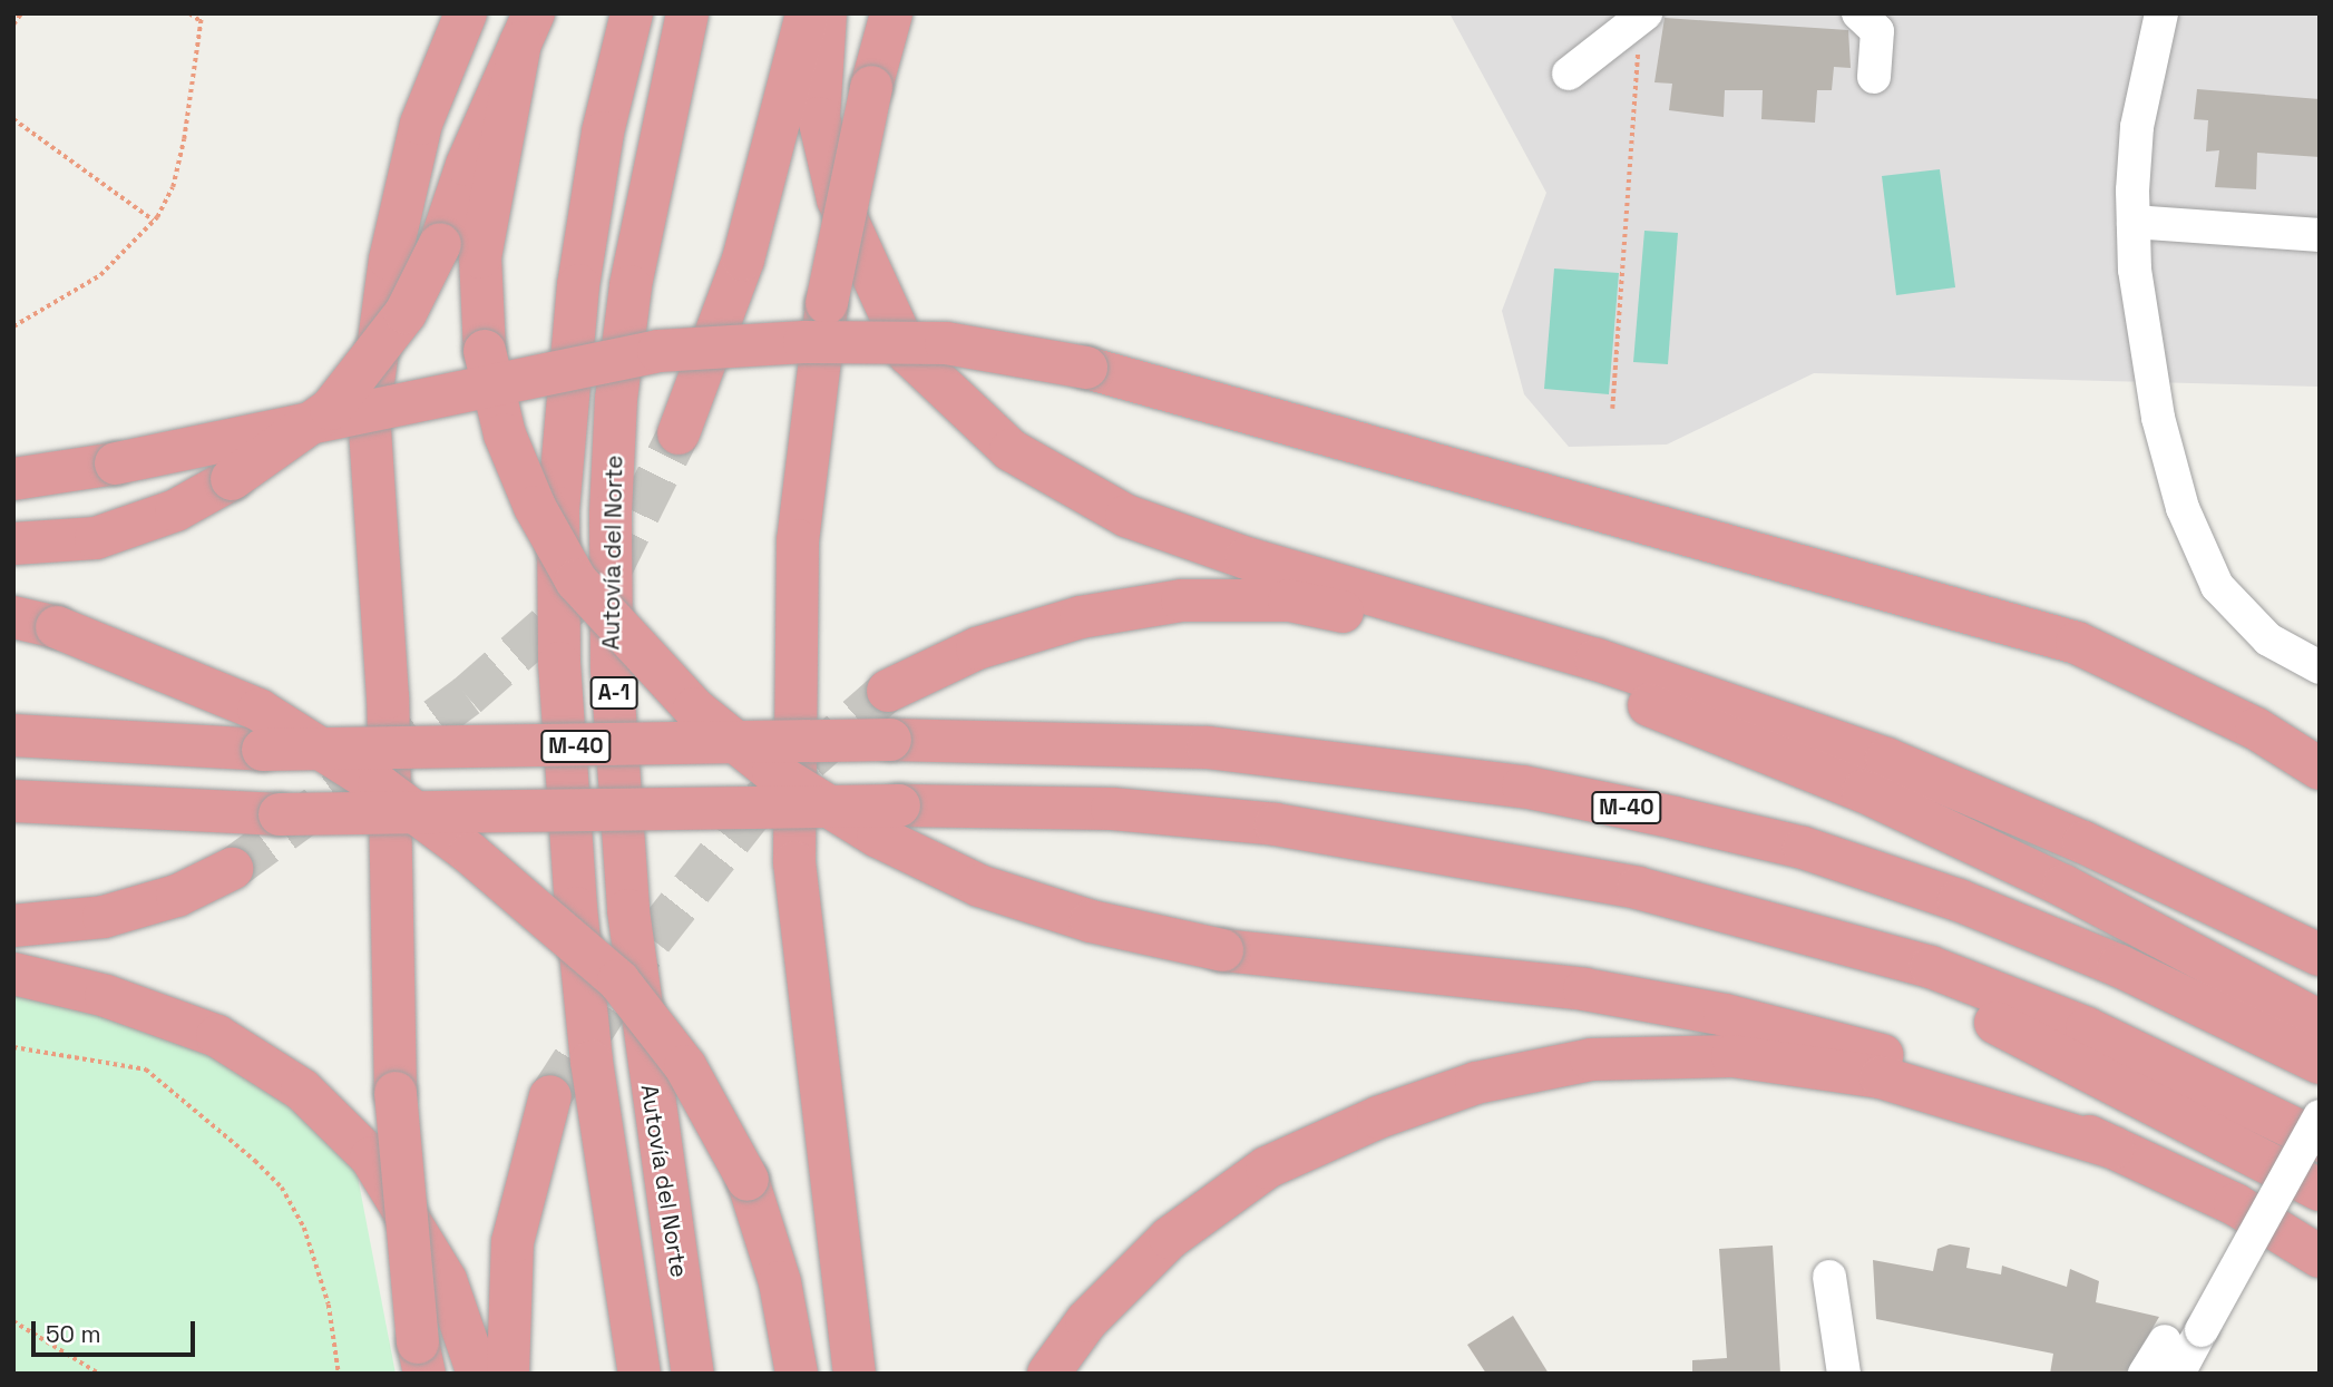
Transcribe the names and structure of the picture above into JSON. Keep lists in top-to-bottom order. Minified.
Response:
{"streets":{"highway":["Autovía del Norte","A-1","M-40"]},"scale_bar":"50 m"}
